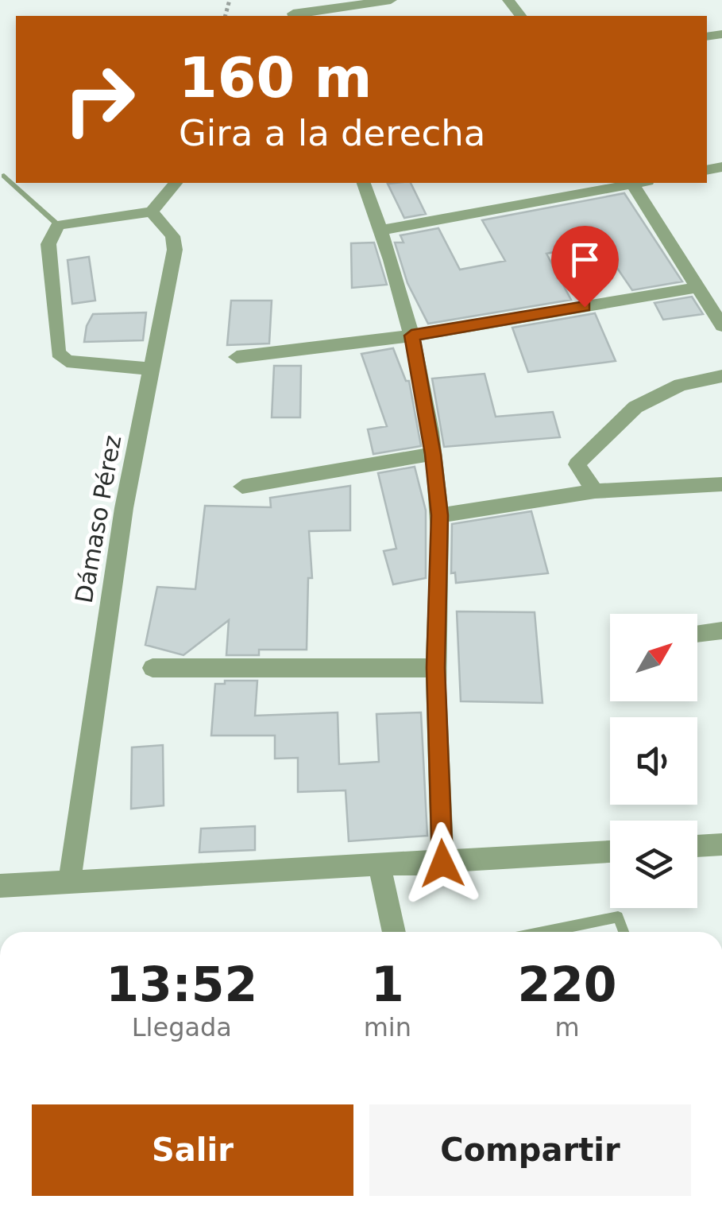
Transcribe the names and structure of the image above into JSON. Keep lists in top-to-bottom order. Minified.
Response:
{"streets":{"street":["Dámaso Pérez"]},"north":"top right","page":{"turn":["160 m","Gira a la derecha"],"eta":["13:52","Llegada","1","min","220","m"],"buttons":["Salir","Compartir"]}}
